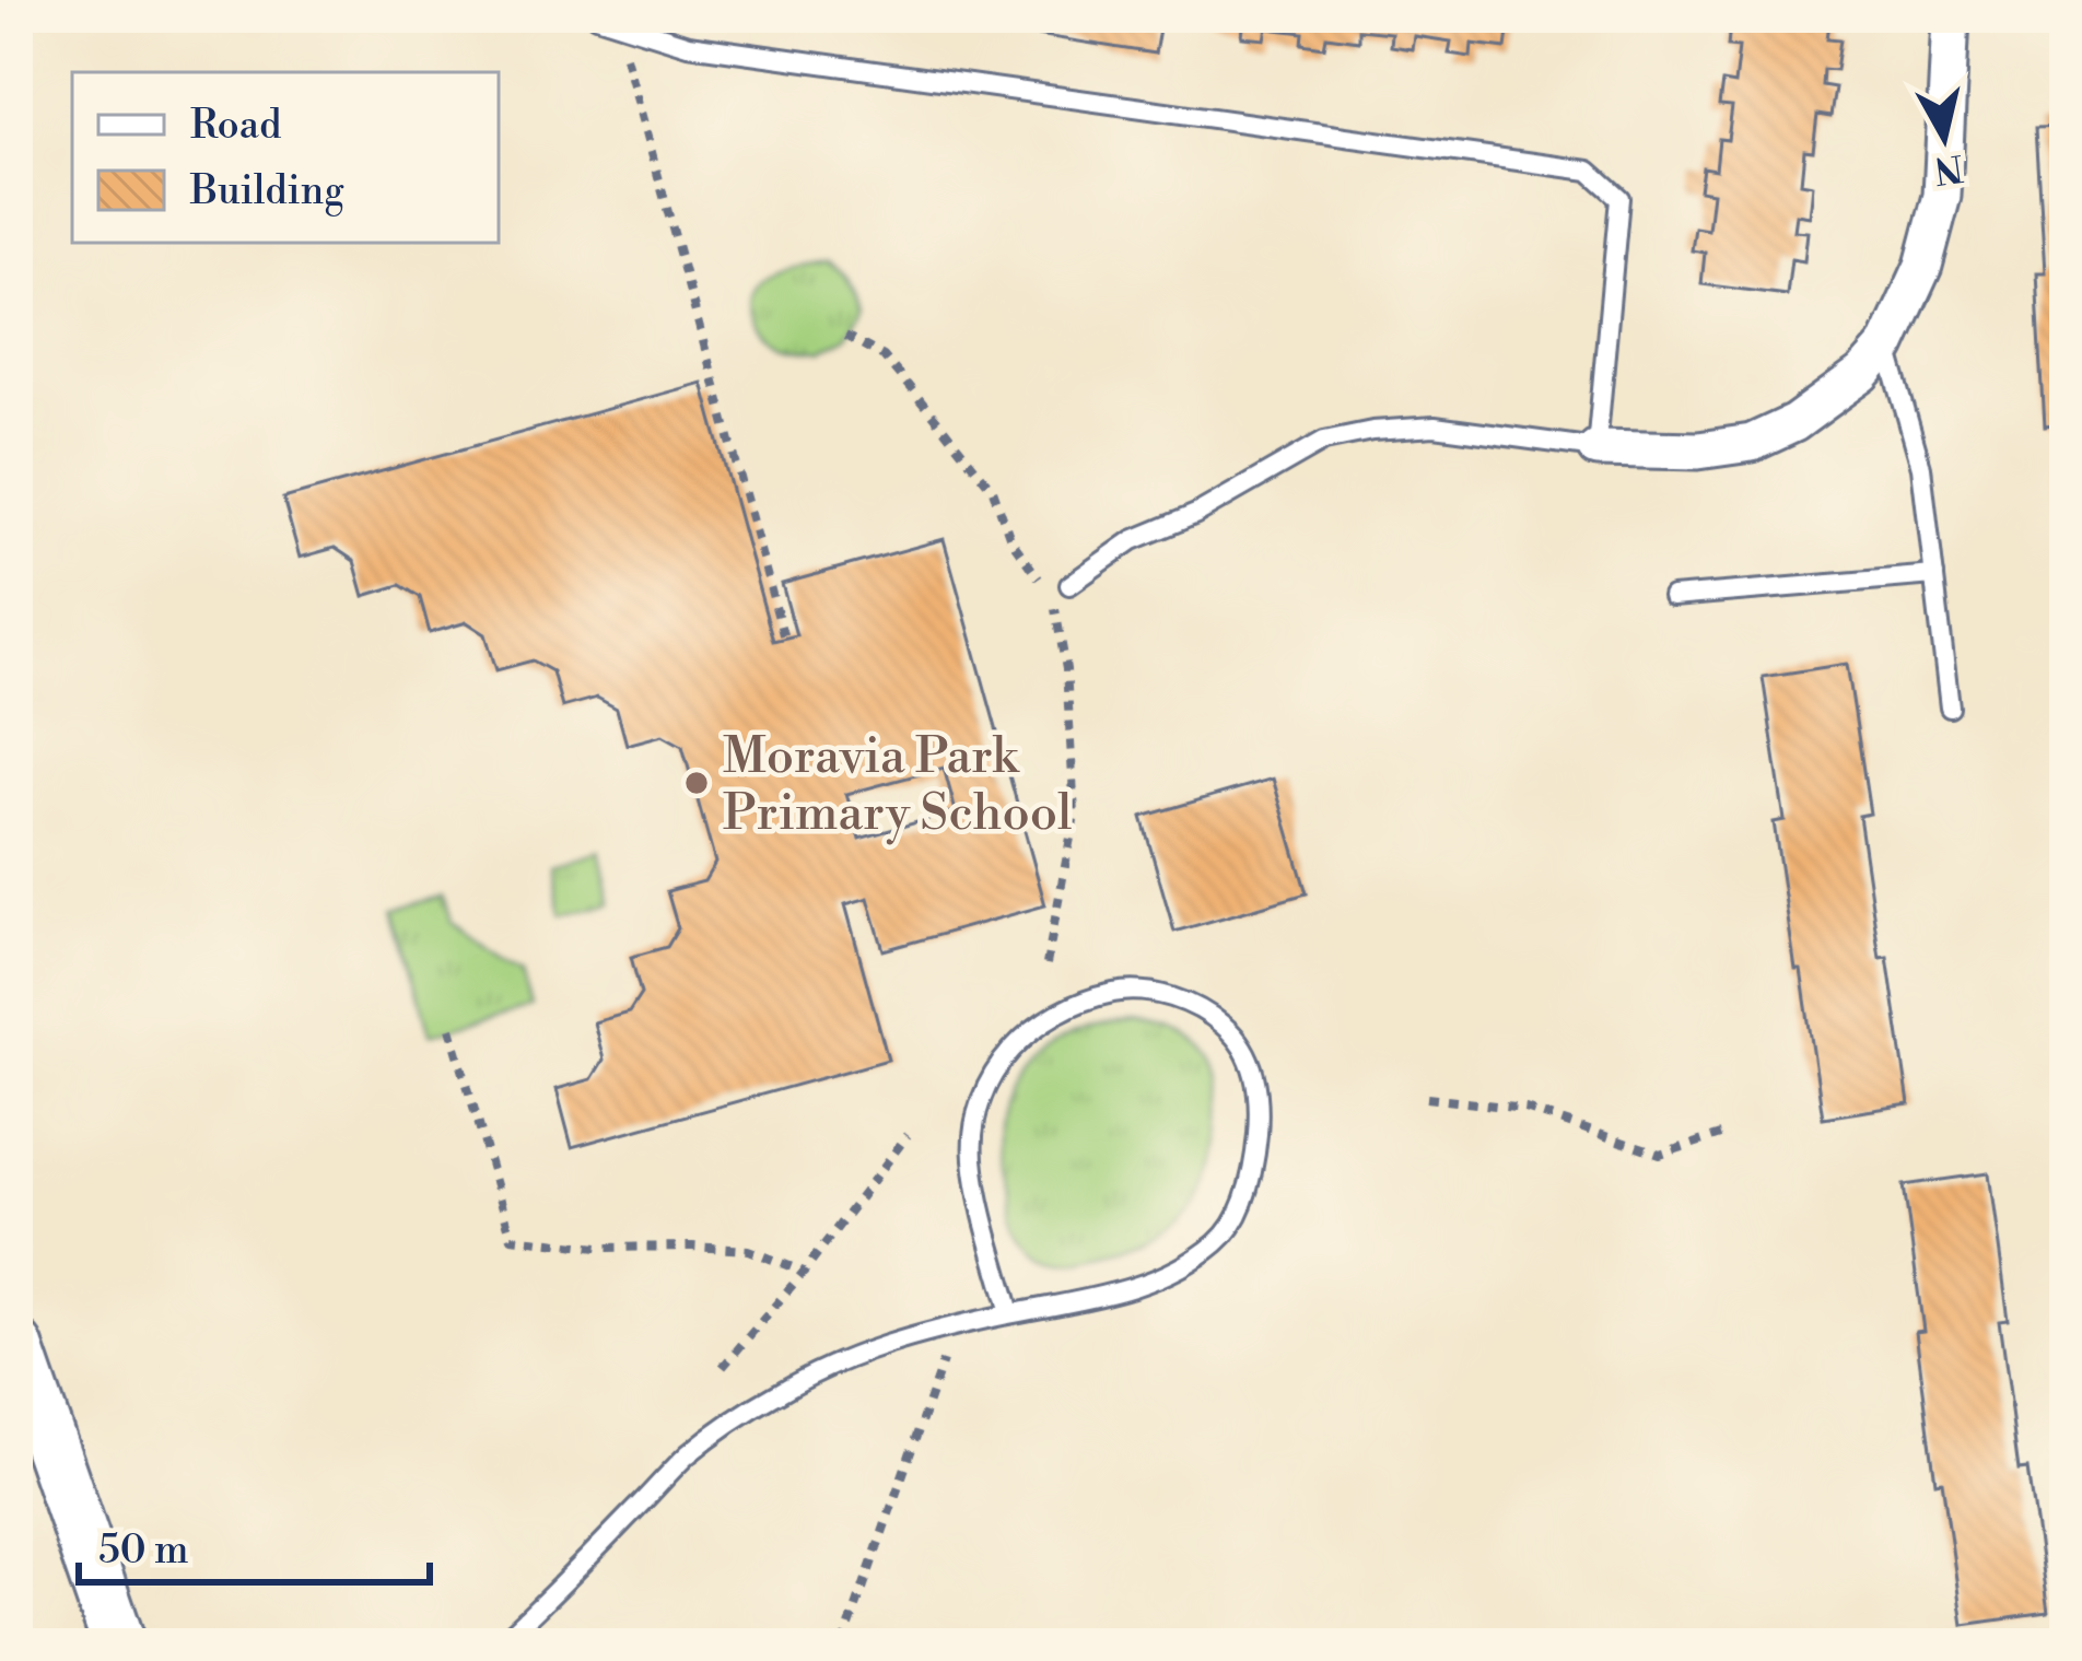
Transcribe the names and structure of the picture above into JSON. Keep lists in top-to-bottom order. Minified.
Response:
{"places":["Moravia Park Primary School"],"legend":["Road","Building"],"scale_bar":"50 m","north":"bottom"}
